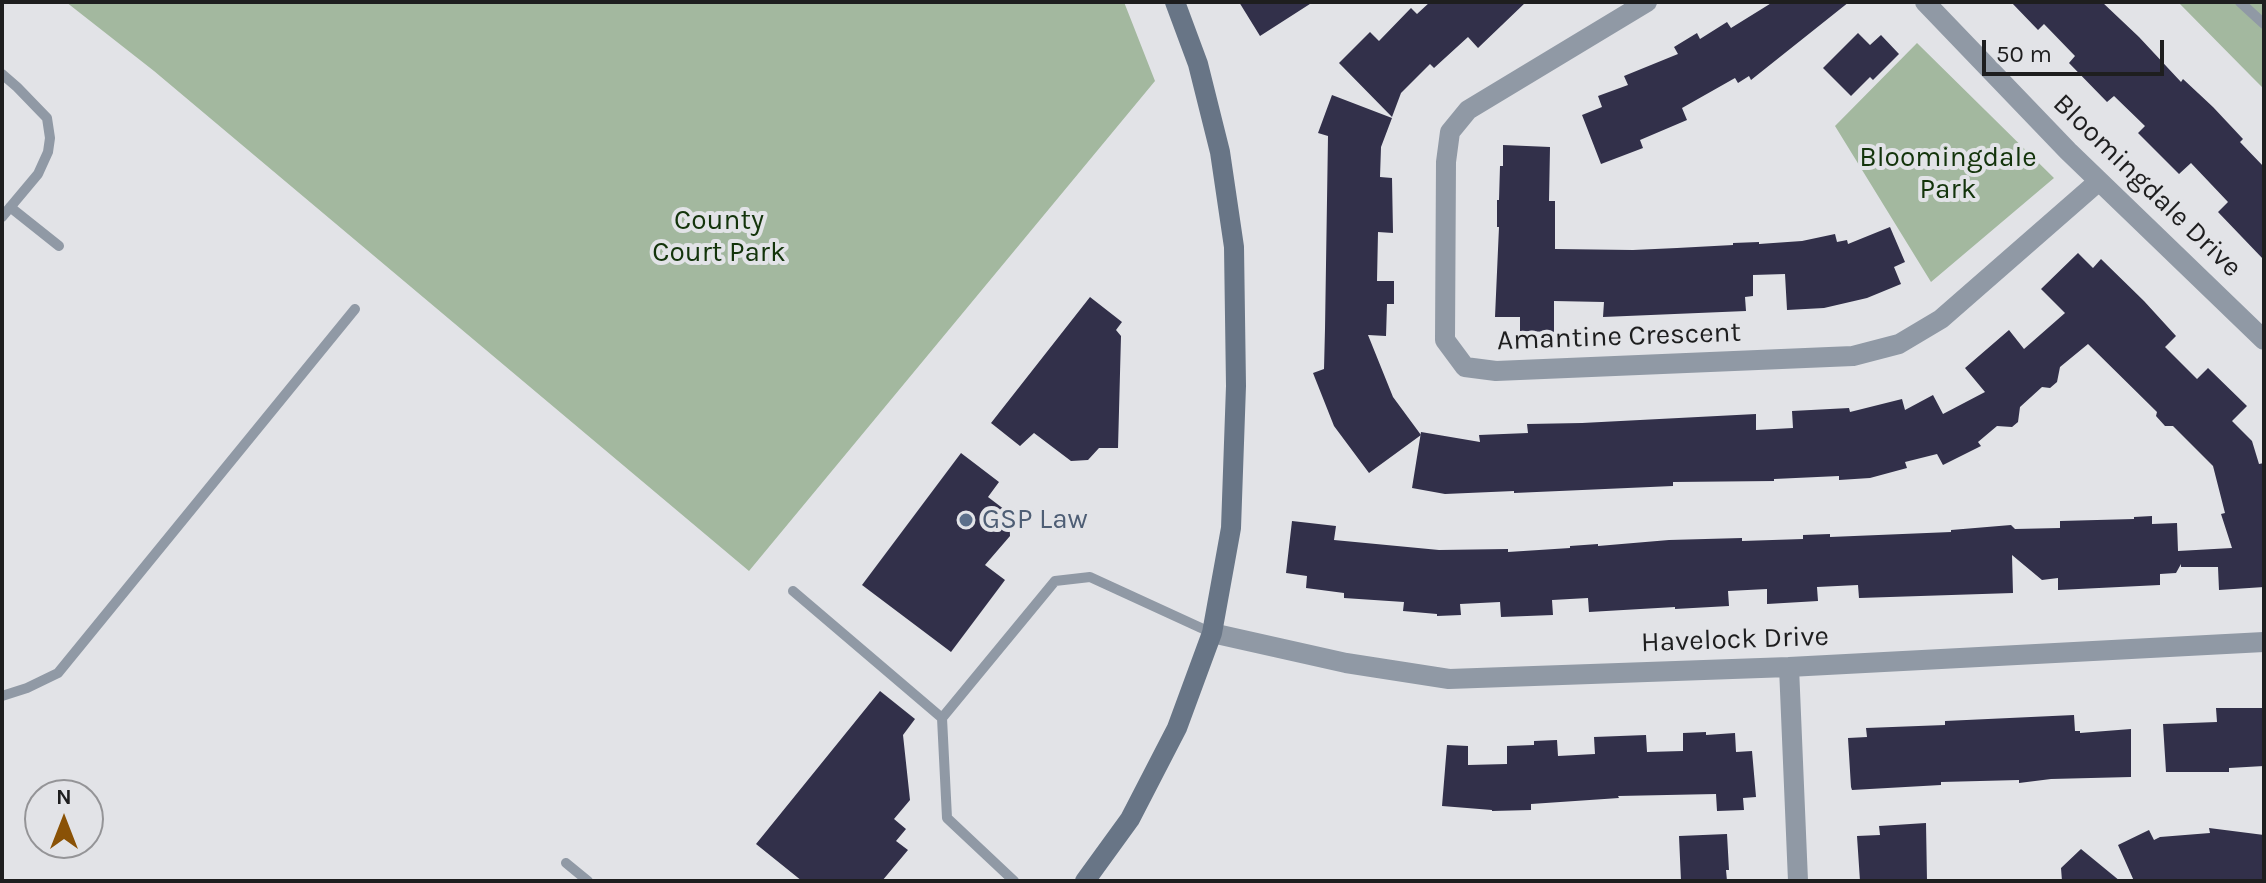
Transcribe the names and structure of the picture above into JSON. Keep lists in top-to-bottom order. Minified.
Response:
{"streets":{"street":["Bloomingdale Drive","Amantine Crescent","Havelock Drive"]},"crossings":[["Bloomingdale Drive","Amantine Crescent"]],"parks":["Bloomingdale Park","County Court Park"],"places":["GSP Law"],"scale_bar":"50 m","north":"top"}
